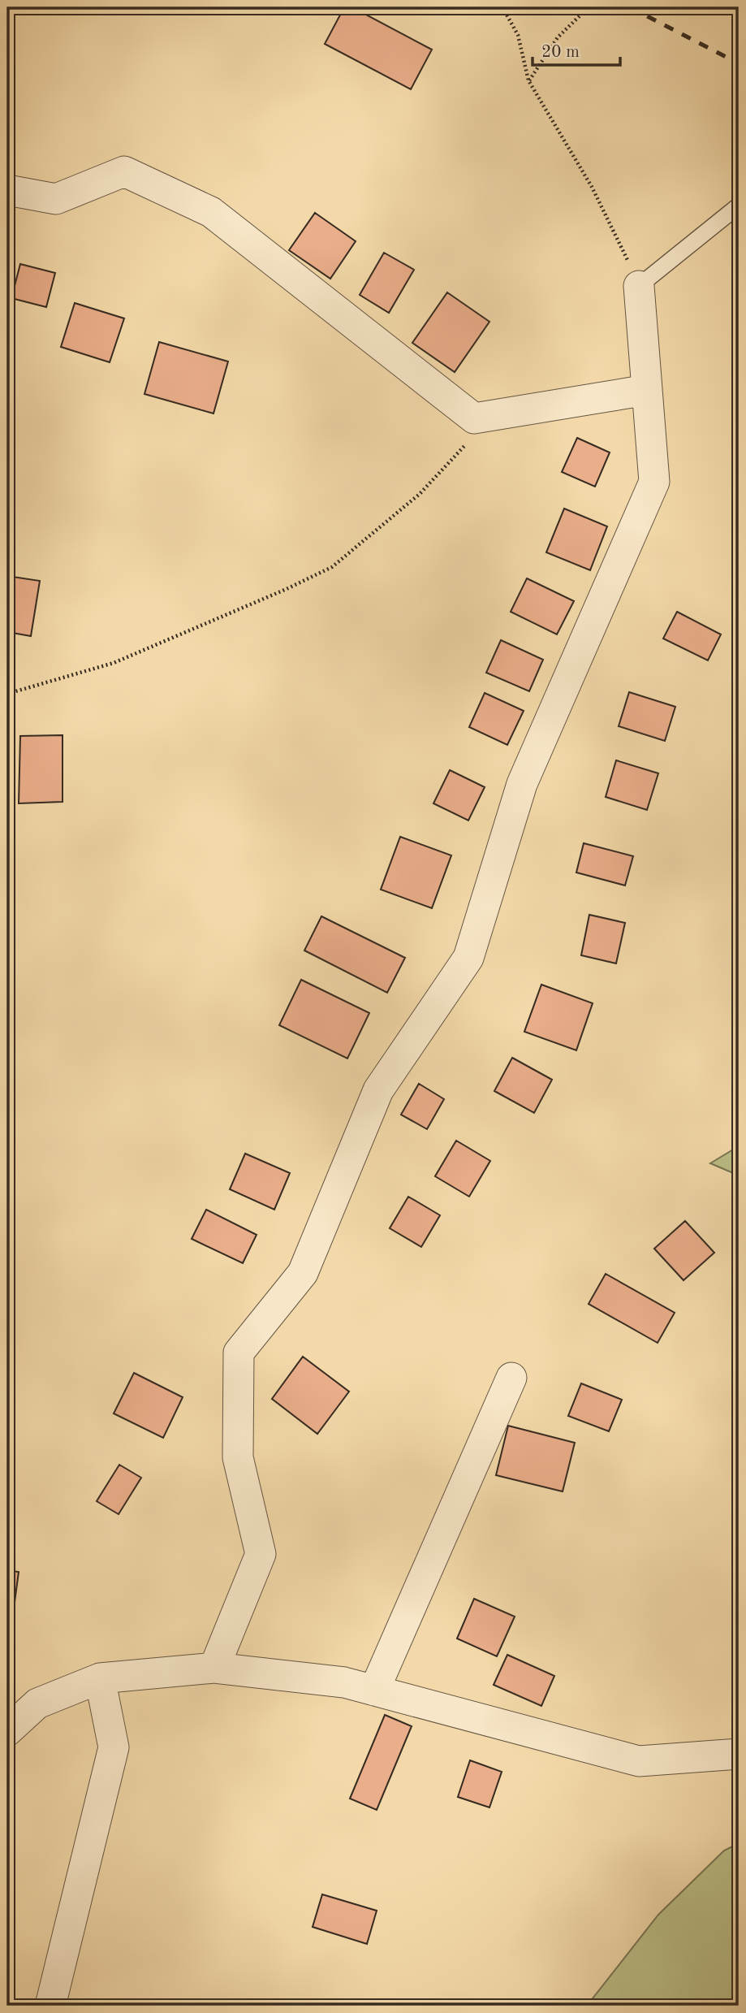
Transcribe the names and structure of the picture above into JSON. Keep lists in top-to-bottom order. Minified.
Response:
{"scale_bar":"20 m"}
